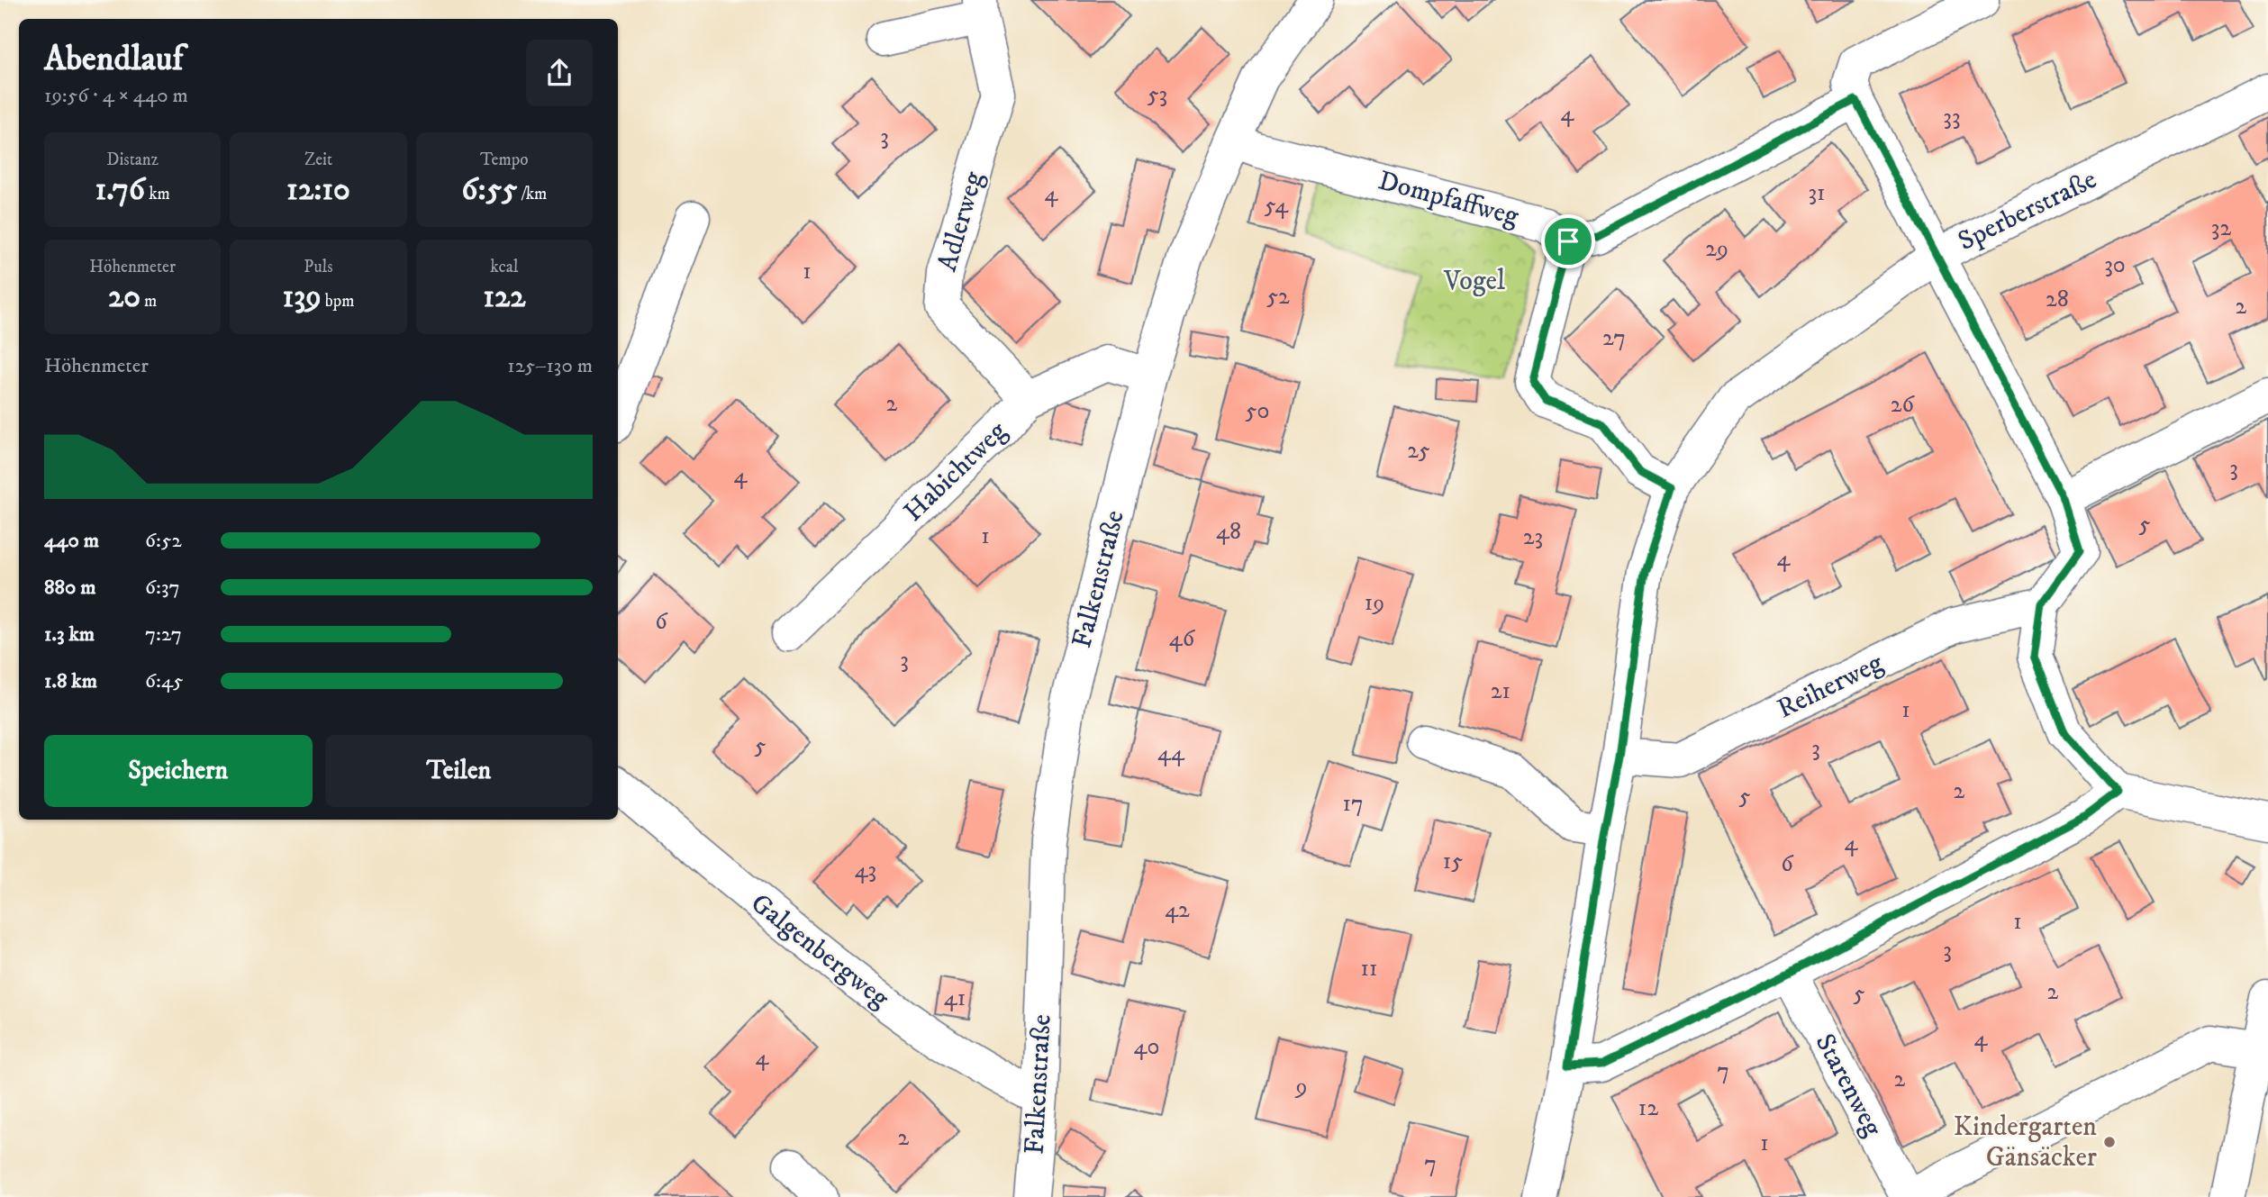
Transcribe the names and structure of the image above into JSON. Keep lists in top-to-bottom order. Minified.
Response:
{"streets":{"street":["Dompfaffweg","Sperberstraße","Adlerweg","Habichtweg","Falkenstraße","Reiherweg","Galgenbergweg","Starenweg"]},"crossings":[["Dompfaffweg","Falkenstraße"],["Sperberstraße","Reiherweg"],["Adlerweg","Habichtweg"],["Habichtweg","Falkenstraße"],["Falkenstraße","Galgenbergweg"]],"parks":["Vogel"],"places":["Kindergarten Gänsäcker"],"house_numbers":["53","4","33","3","31","4","54","32","29","30","1","52","28","2","27","2","26","50","25","3","4","5","48","1","23","4","19","6","46","3","21","1","5","3","44","2","5","17","4","15","6","43","42","1","3","11","2","5","41","4","40","4","7","2","9","12","2","1","7"],"page":{"heading":["Abendlauf","19:56 · 4 × 440 m"],"stats":[["Distanz","1.76 km"],["Zeit","12:10"],["Tempo","6:55 /km"],["Höhenmeter","20 m"],["Puls","139 bpm"],["kcal","122"]],"chart":["Höhenmeter","125–130 m"],"list":[{"name":"440 m","note":"6:52"},{"name":"880 m","note":"6:37"},{"name":"1.3 km","note":"7:27"},{"name":"1.8 km","note":"6:45"}],"buttons":["Speichern","Teilen"]}}
